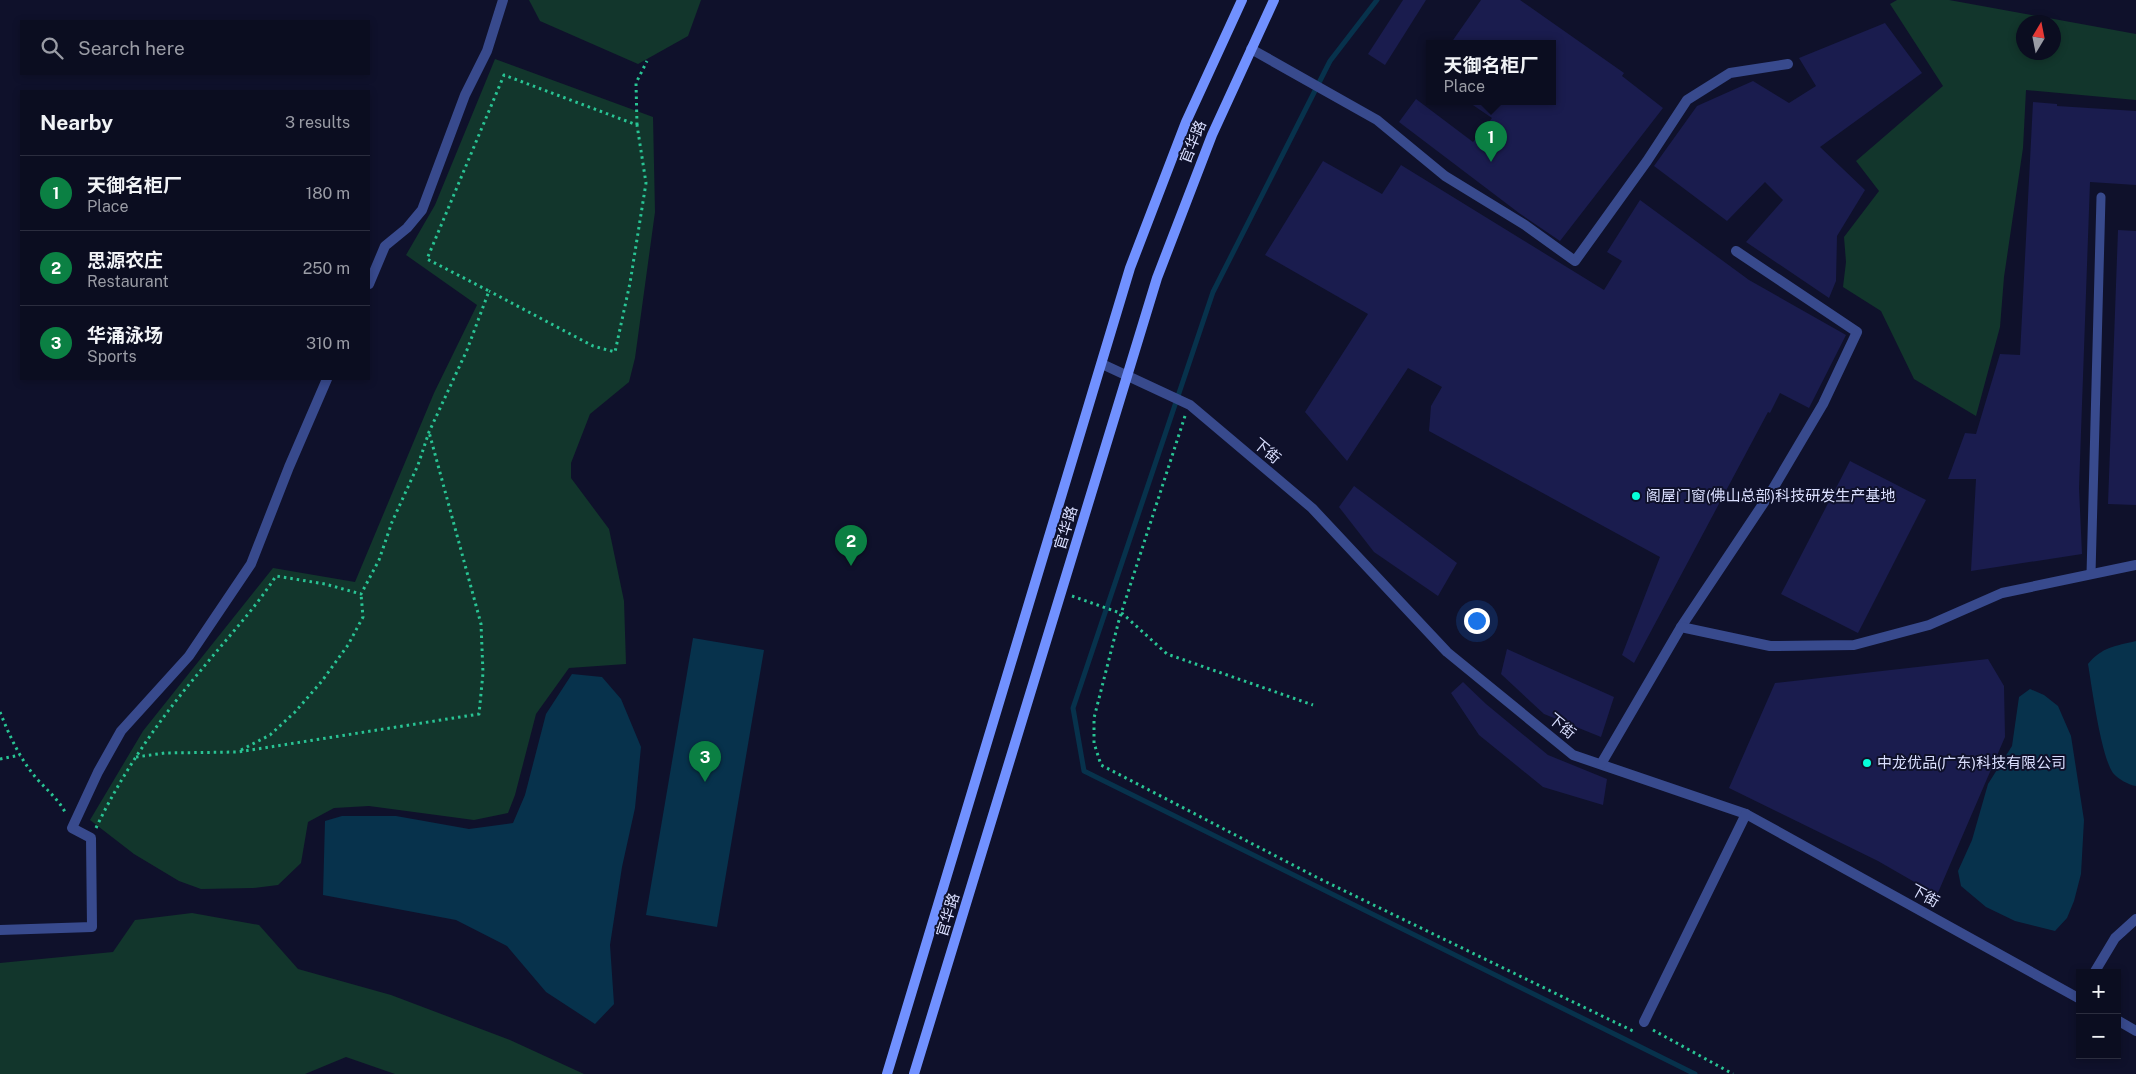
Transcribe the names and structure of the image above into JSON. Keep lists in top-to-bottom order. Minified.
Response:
{"streets":{"main road":["官华路"],"street":["下街"]},"crossings":[["官华路","下街"]],"places":["阁屋门窗(佛山总部)科技研发生产基地","中龙优品(广东)科技有限公司"],"north":"top","page":{"search":"Search here","popup":["天御名柜厂","Place"],"heading":["Nearby","3 results"],"pins":["1","2","3"],"list":[{"mark":"1","name":"天御名柜厂","note":"Place","value":"180 m"},{"mark":"2","name":"思源农庄","note":"Restaurant","value":"250 m"},{"mark":"3","name":"华涌泳场","note":"Sports","value":"310 m"}],"map_buttons":["+","−"]}}
